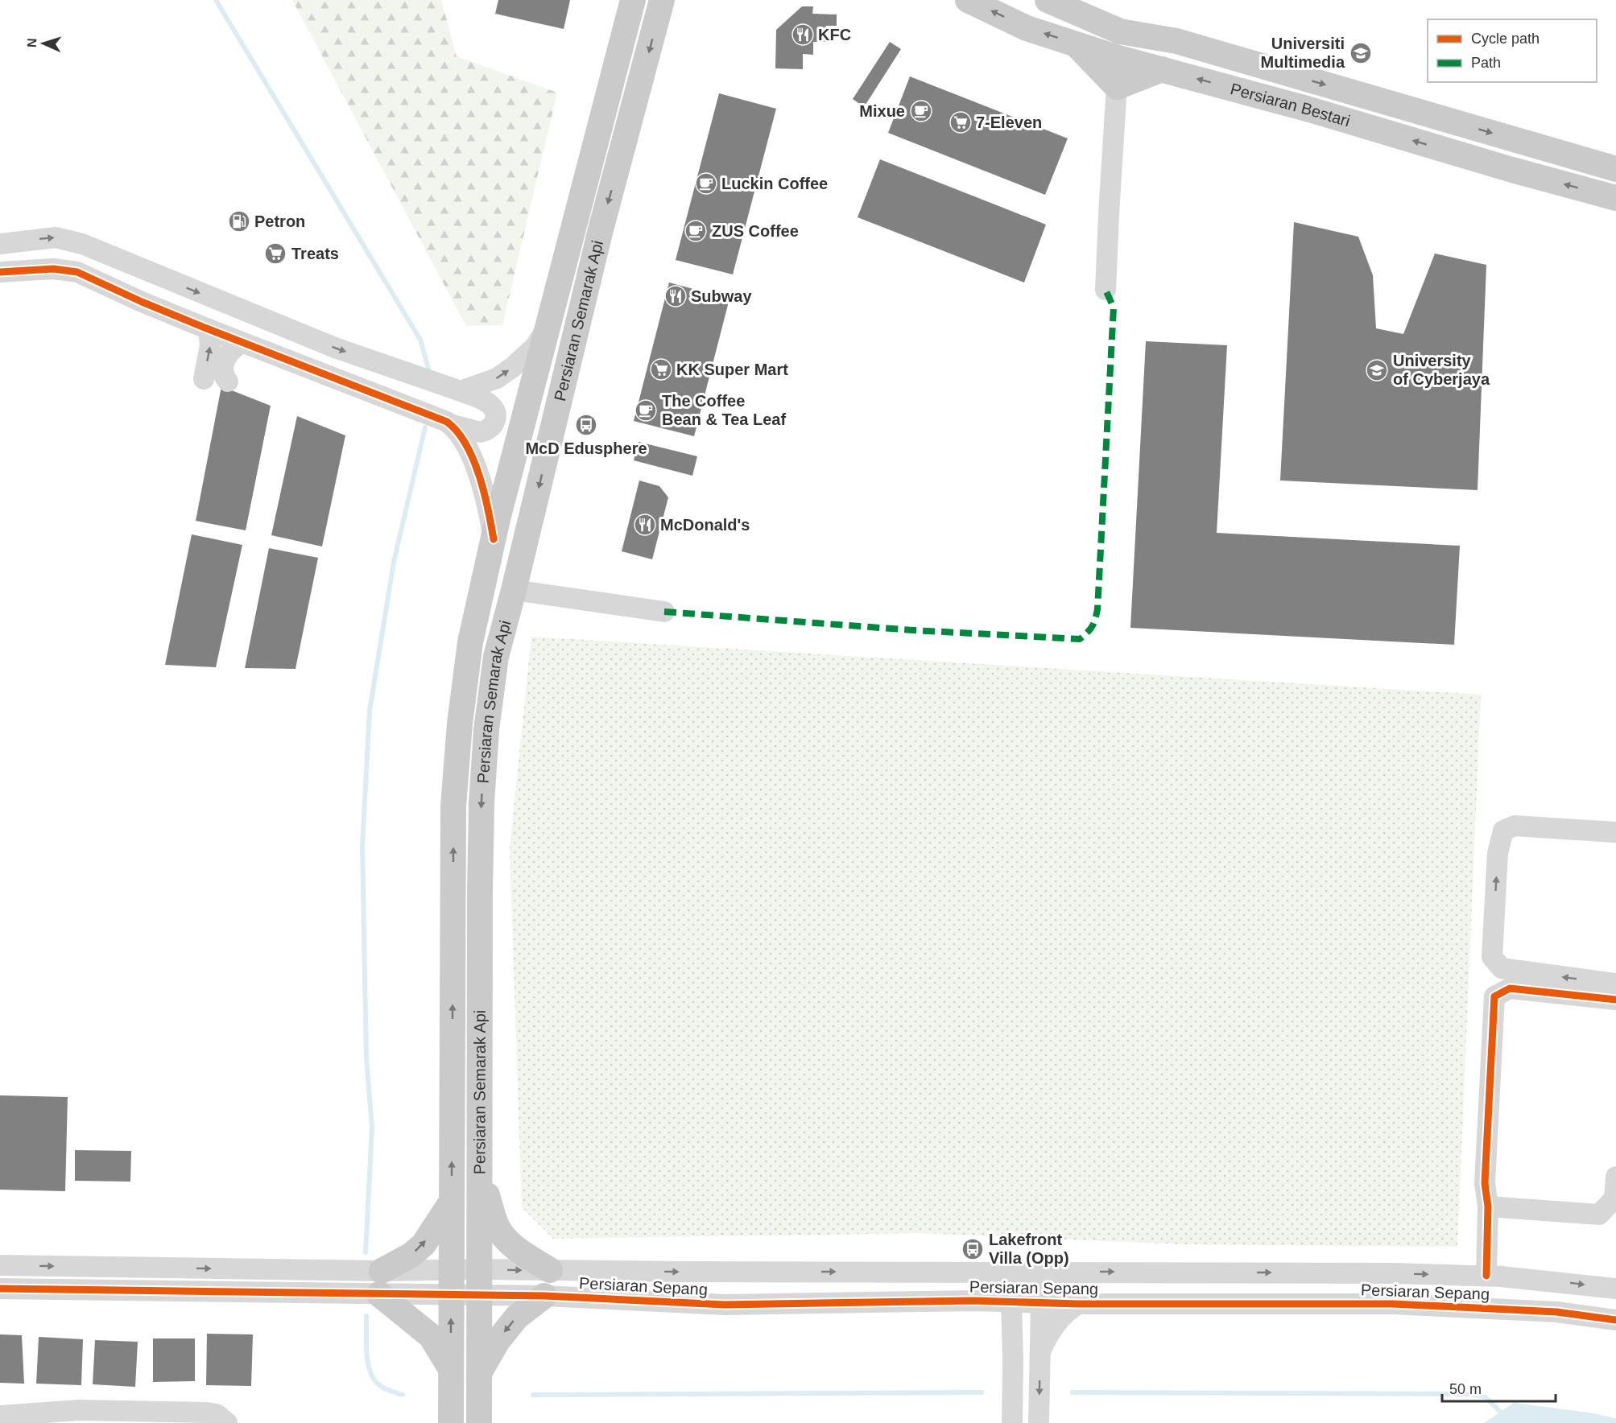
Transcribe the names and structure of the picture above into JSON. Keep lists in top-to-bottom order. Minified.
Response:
{"streets":{"main road":["Persiaran Bestari","Persiaran Semarak Api"],"street":["Persiaran Sepang"]},"crossings":[["Persiaran Semarak Api","Persiaran Sepang"]],"places":{"restaurant":["KFC","Subway","McDonald's"],"school or university":["Universiti Multimedia","University of Cyberjaya"],"cafe":["Mixue","Luckin Coffee","ZUS Coffee","The Coffee Bean & Tea Leaf"],"supermarket":["7-Eleven","Treats","KK Super Mart"],"fuel station":["Petron"],"bus stop":["McD Edusphere","Lakefront Villa (Opp)"]},"legend":["Cycle path","Path"],"scale_bar":"50 m","north":"left"}
